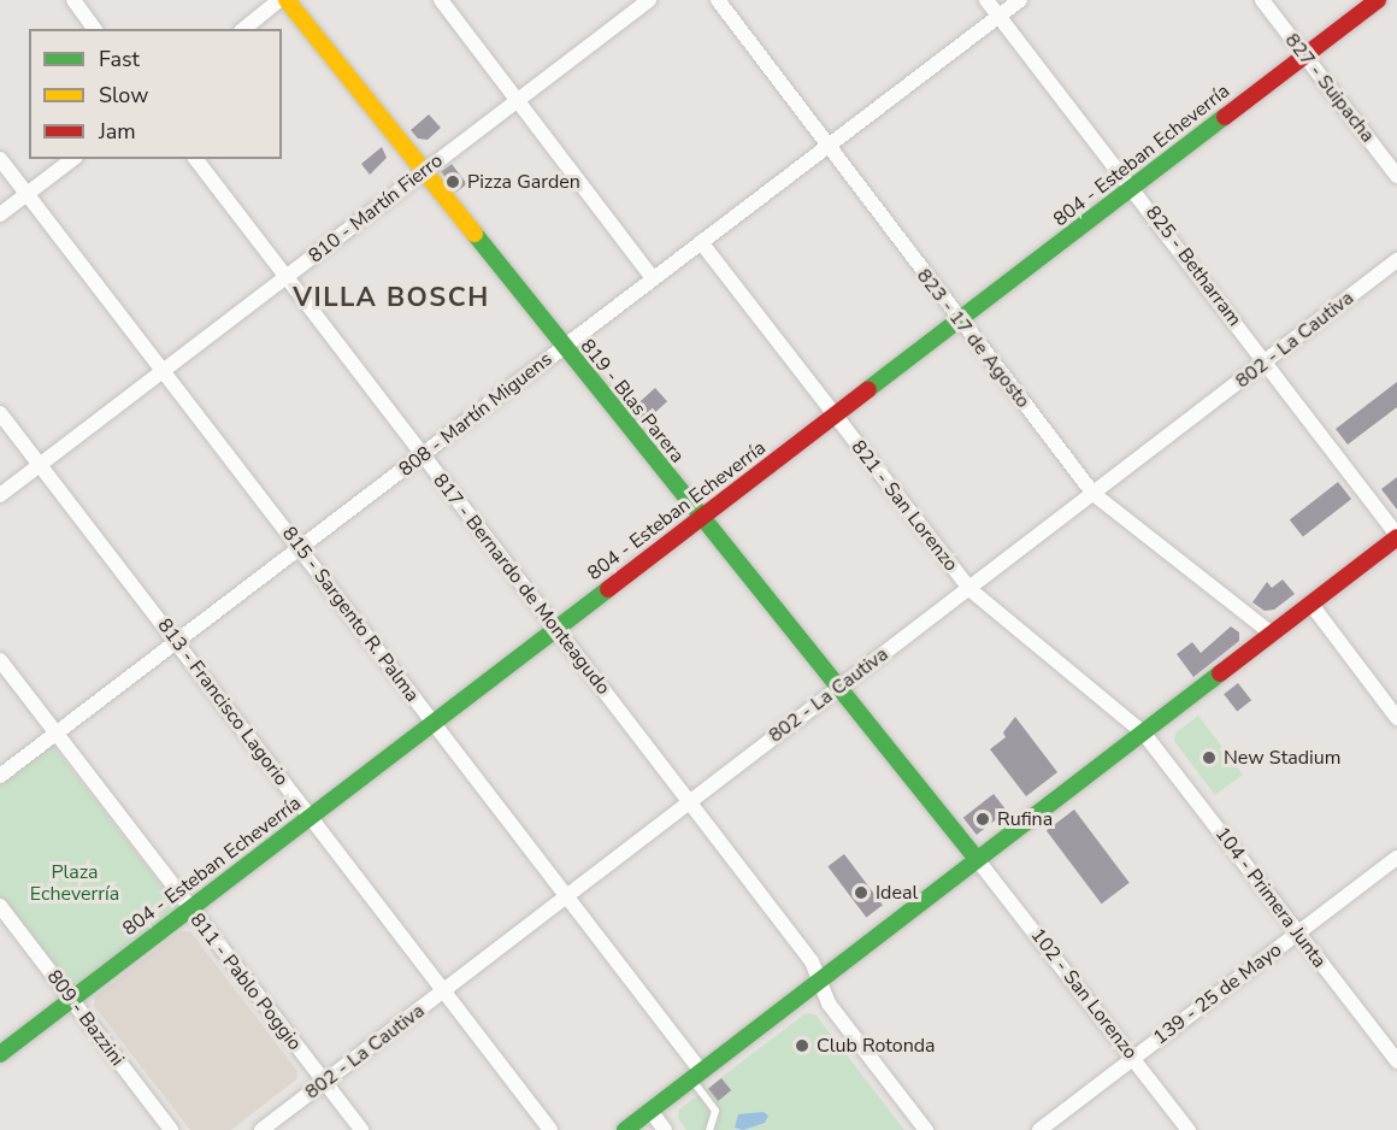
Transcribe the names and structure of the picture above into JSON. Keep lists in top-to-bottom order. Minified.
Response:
{"streets":{"street":["827 - Suipacha","804 - Esteban Echeverría","810 - Martín Fierro","825 - Betharram","823 - 17 de Agosto","802 - La Cautiva","819 - Blas Parera","808 - Martín Miguens","821 - San Lorenzo","817 - Bernardo de Monteagudo","815 - Sargento R. Palma","813 - Francisco Lagorio","104 - Primera Junta","811 - Pablo Poggio","102 - San Lorenzo","139 - 25 de Mayo","809 - Bazzini"]},"crossings":[["827 - Suipacha","804 - Esteban Echeverría"],["804 - Esteban Echeverría","825 - Betharram"],["804 - Esteban Echeverría","823 - 17 de Agosto"],["804 - Esteban Echeverría","819 - Blas Parera"],["804 - Esteban Echeverría","821 - San Lorenzo"],["804 - Esteban Echeverría","817 - Bernardo de Monteagudo"],["804 - Esteban Echeverría","815 - Sargento R. Palma"],["804 - Esteban Echeverría","813 - Francisco Lagorio"],["804 - Esteban Echeverría","811 - Pablo Poggio"],["804 - Esteban Echeverría","809 - Bazzini"],["810 - Martín Fierro","819 - Blas Parera"],["810 - Martín Fierro","817 - Bernardo de Monteagudo"],["810 - Martín Fierro","815 - Sargento R. Palma"],["810 - Martín Fierro","813 - Francisco Lagorio"],["825 - Betharram","802 - La Cautiva"],["825 - Betharram","808 - Martín Miguens"],["823 - 17 de Agosto","802 - La Cautiva"],["823 - 17 de Agosto","808 - Martín Miguens"],["802 - La Cautiva","819 - Blas Parera"],["802 - La Cautiva","821 - San Lorenzo"],["802 - La Cautiva","817 - Bernardo de Monteagudo"],["802 - La Cautiva","815 - Sargento R. Palma"],["802 - La Cautiva","813 - Francisco Lagorio"],["802 - La Cautiva","811 - Pablo Poggio"],["819 - Blas Parera","808 - Martín Miguens"],["819 - Blas Parera","102 - San Lorenzo"],["808 - Martín Miguens","821 - San Lorenzo"],["808 - Martín Miguens","817 - Bernardo de Monteagudo"],["808 - Martín Miguens","815 - Sargento R. Palma"],["808 - Martín Miguens","813 - Francisco Lagorio"],["808 - Martín Miguens","811 - Pablo Poggio"],["821 - San Lorenzo","104 - Primera Junta"],["104 - Primera Junta","139 - 25 de Mayo"],["102 - San Lorenzo","139 - 25 de Mayo"]],"districts":["VILLA BOSCH"],"parks":["Plaza Echeverría"],"places":["Pizza Garden","New Stadium","Rufina","Ideal","Club Rotonda"],"legend":["Fast","Slow","Jam"]}
